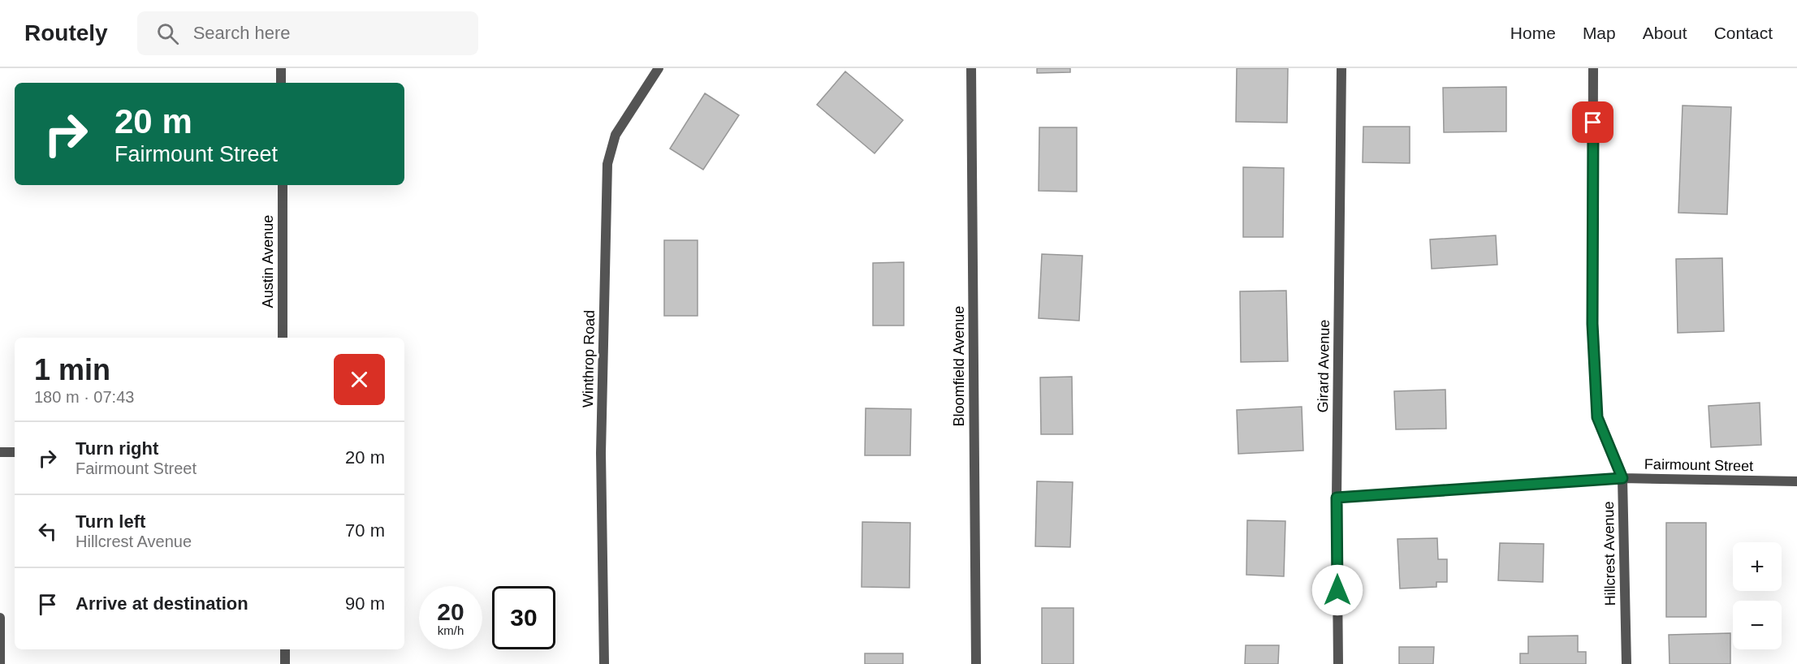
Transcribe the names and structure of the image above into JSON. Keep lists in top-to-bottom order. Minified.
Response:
{"streets":{"street":["Austin Avenue","Winthrop Road","Bloomfield Avenue","Girard Avenue","Fairmount Street","Hillcrest Avenue"]},"crossings":[["Girard Avenue","Fairmount Street"],["Fairmount Street","Hillcrest Avenue"]],"page":{"header":"Routely","search":"Search here","nav":["Home","Map","About","Contact"],"turn":["20 m","Fairmount Street"],"heading":["1 min","180 m · 07:43"],"list":[{"name":"Turn right","note":"Fairmount Street","value":"20 m"},{"name":"Turn left","note":"Hillcrest Avenue","value":"70 m"},{"name":"Arrive at destination","value":"90 m"}],"map_buttons":["+","−"],"speed":"20 km/h","limit":"30"}}
